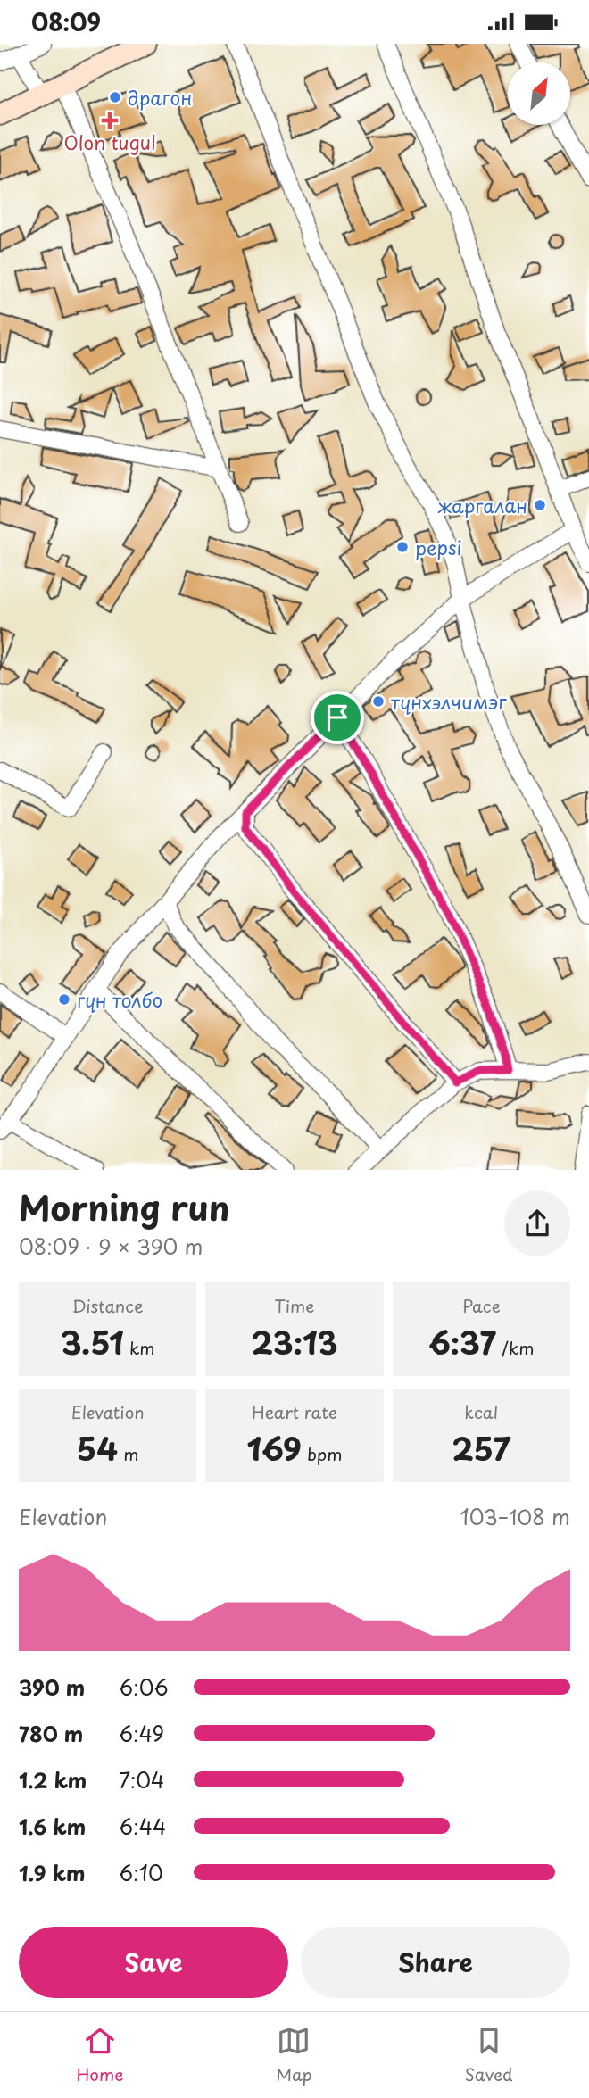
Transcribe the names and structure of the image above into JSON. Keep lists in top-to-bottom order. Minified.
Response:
{"places":{"other":["драгон","жаргалан","pepsi","түнхэлчимэг","гүн толбо"],"health":["Olon tugul"]},"north":"top right","page":{"status":"08:09","heading":["Morning run","08:09 · 9 × 390 m"],"stats":[["Distance","3.51 km"],["Time","23:13"],["Pace","6:37 /km"],["Elevation","54 m"],["Heart rate","169 bpm"],["kcal","257"]],"chart":["Elevation","103–108 m"],"list":[{"name":"390 m","note":"6:06"},{"name":"780 m","note":"6:49"},{"name":"1.2 km","note":"7:04"},{"name":"1.6 km","note":"6:44"},{"name":"1.9 km","note":"6:10"}],"buttons":["Save","Share"],"tabs":["Home","Map","Saved"]}}
